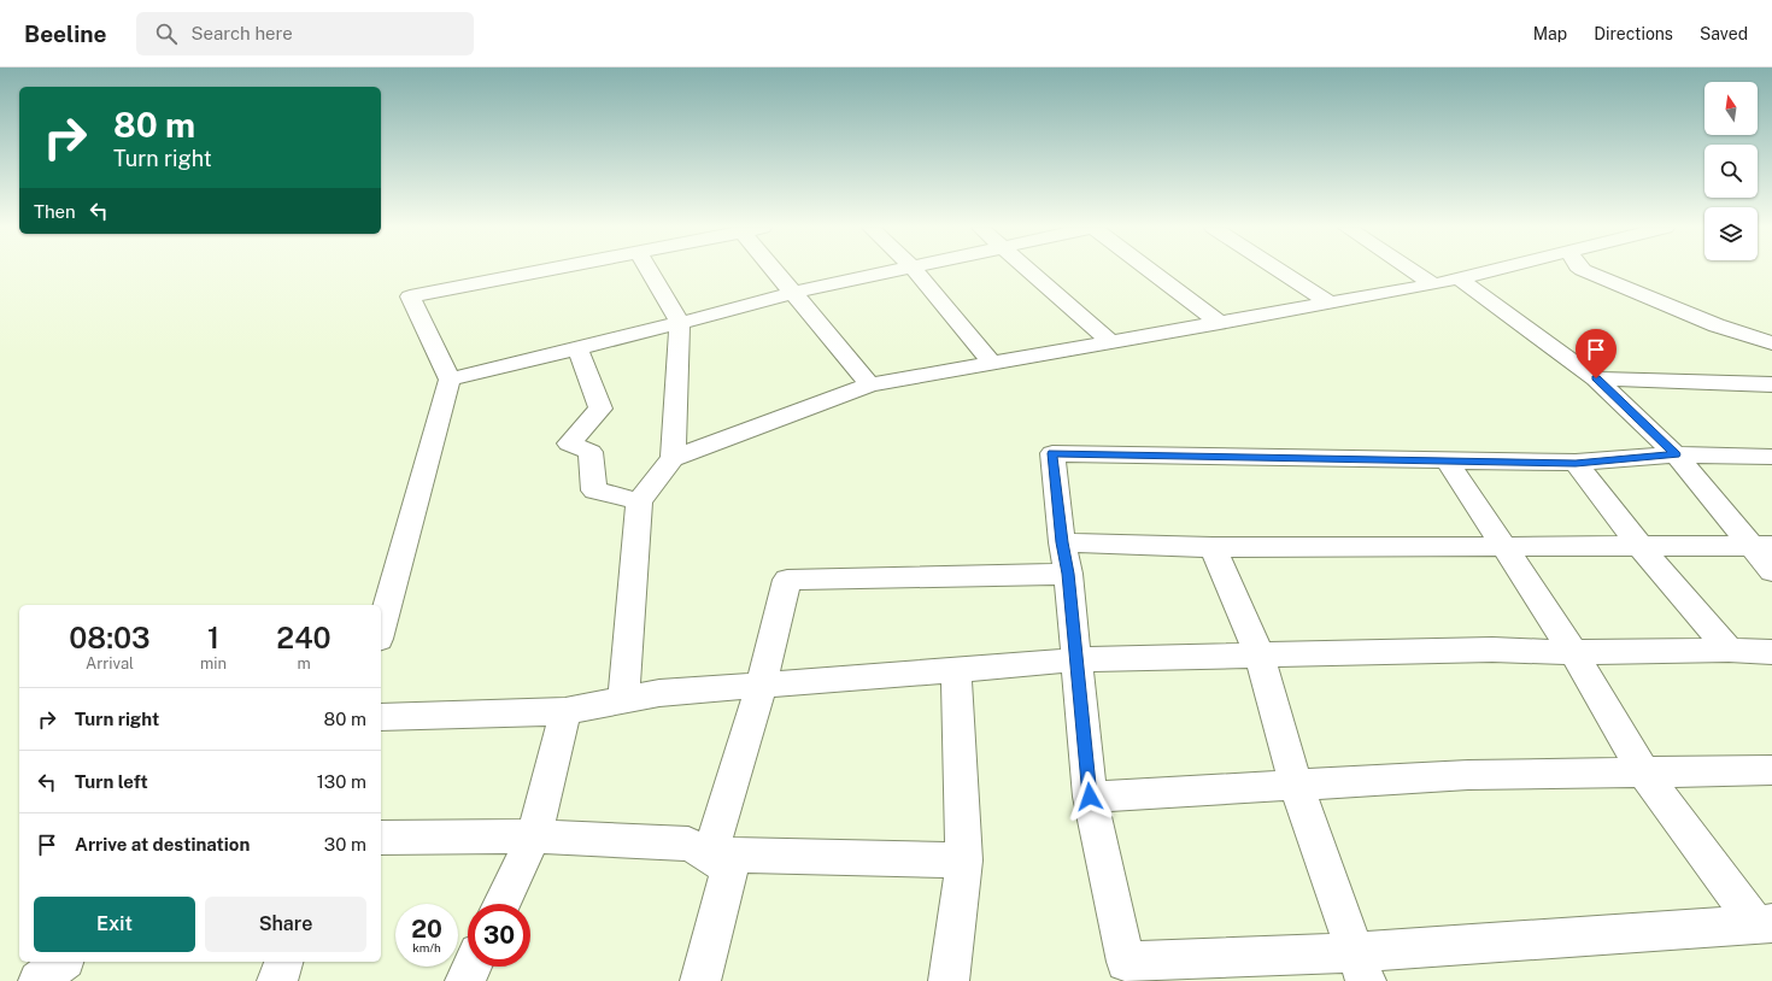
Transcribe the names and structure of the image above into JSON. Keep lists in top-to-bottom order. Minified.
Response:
{"north":"top","page":{"header":"Beeline","search":"Search here","nav":["Map","Directions","Saved"],"turn":["80 m","Turn right"],"then":"Then","eta":["08:03","Arrival","1","min","240","m"],"list":[{"name":"Turn right","value":"80 m"},{"name":"Turn left","value":"130 m"},{"name":"Arrive at destination","value":"30 m"}],"buttons":["Exit","Share"],"speed":"20 km/h","limit":"30"}}
